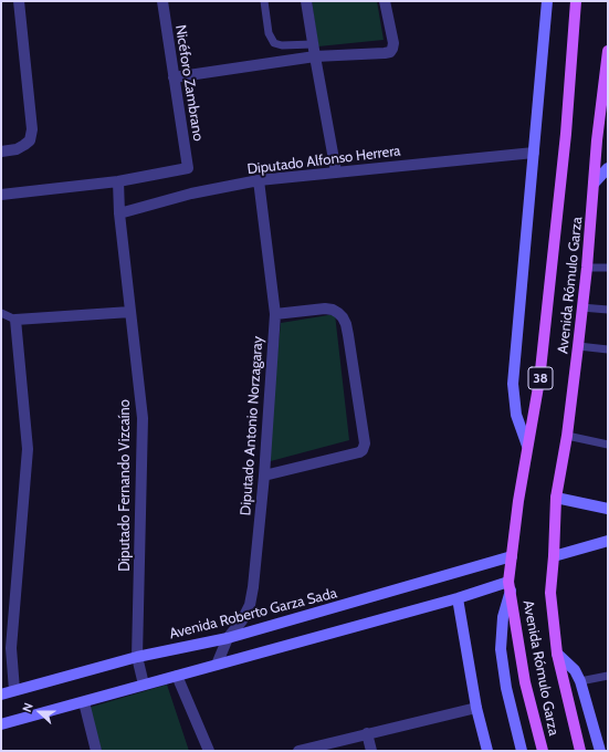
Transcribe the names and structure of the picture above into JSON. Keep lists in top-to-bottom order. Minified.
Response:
{"streets":{"main road":["Avenida Rómulo Garza","38"],"street":["Nicéforo Zambrano","Diputado Alfonso Herrera","Diputado Antonio Norzagaray","Diputado Fernando Vizcaíno","Avenida Roberto Garza Sada"]},"crossings":[["Nicéforo Zambrano","Diputado Fernando Vizcaíno"],["Diputado Alfonso Herrera","Avenida Rómulo Garza"],["Diputado Alfonso Herrera","Diputado Antonio Norzagaray"],["Diputado Alfonso Herrera","Diputado Fernando Vizcaíno"],["Avenida Rómulo Garza","Avenida Roberto Garza Sada"],["Diputado Antonio Norzagaray","Avenida Roberto Garza Sada"],["Diputado Fernando Vizcaíno","Avenida Roberto Garza Sada"]],"north":"left"}
